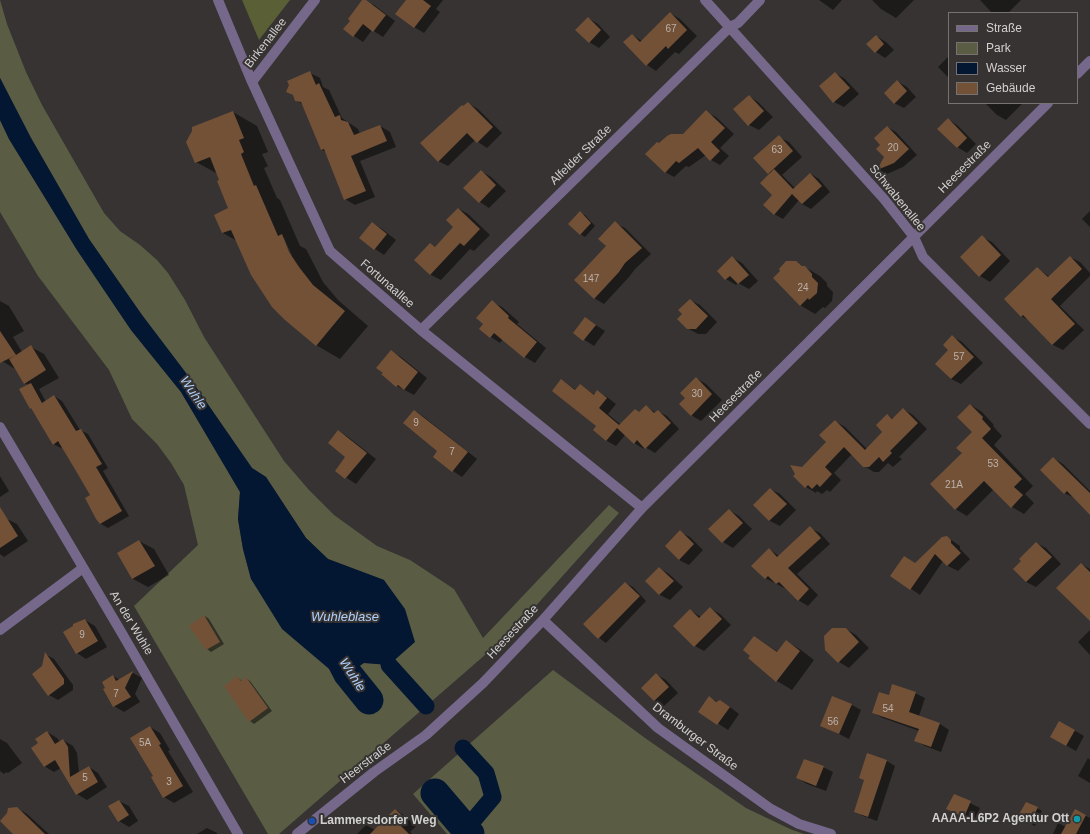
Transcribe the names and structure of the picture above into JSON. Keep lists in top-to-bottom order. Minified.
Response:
{"streets":{"street":["Birkenallee","Alfelder Straße","Heesestraße","Schwabenallee","Fortunaallee","An der Wuhle","Dramburger Straße","Heerstraße"]},"crossings":[["Birkenallee","Fortunaallee"],["Alfelder Straße","Schwabenallee"],["Alfelder Straße","Fortunaallee"],["Heesestraße","Schwabenallee"],["Heesestraße","Fortunaallee"],["Heesestraße","Dramburger Straße"],["Heesestraße","Heerstraße"]],"water":["Wuhle","Wuhleblase"],"places":["AAAA-L6P2 Agentur Ott","Lammersdorfer Weg"],"house_numbers":["67","20","63","147","24","57","30","9","7","53","21A","9","7","54","56","5A","5","3"],"legend":["Straße","Park","Wasser","Gebäude"]}
